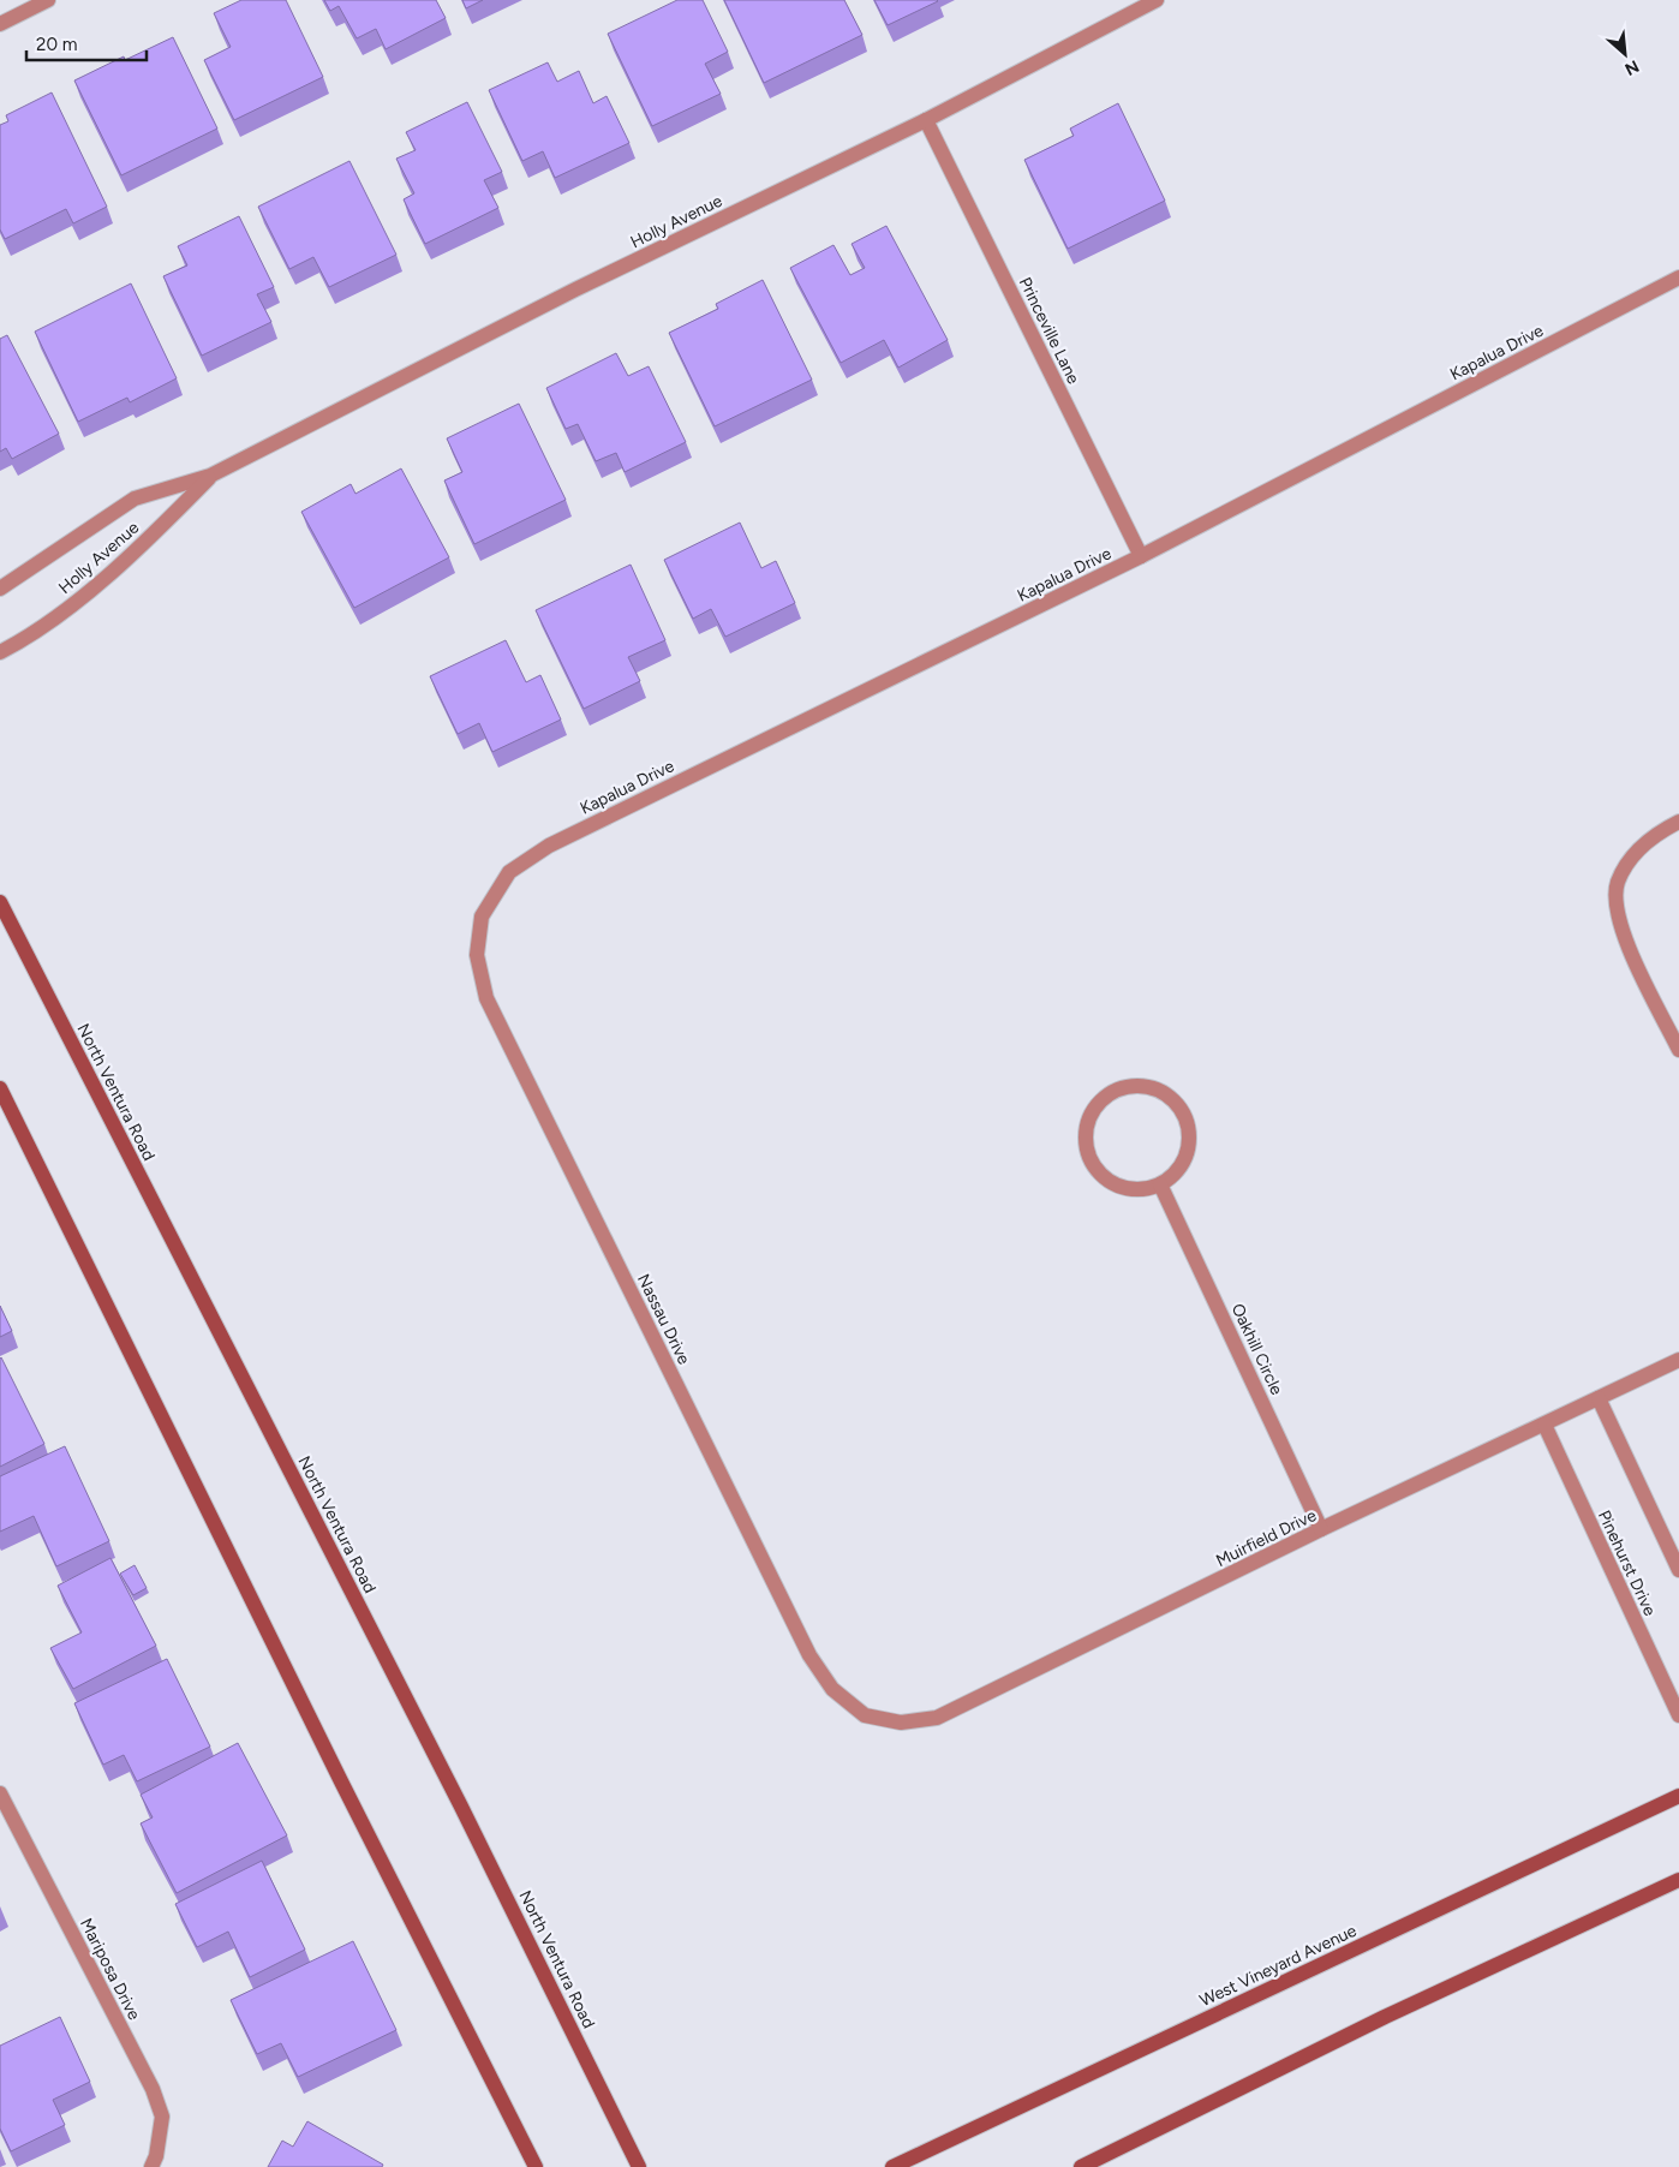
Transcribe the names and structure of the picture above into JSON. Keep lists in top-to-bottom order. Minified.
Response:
{"streets":{"main road":["North Ventura Road","West Vineyard Avenue"],"street":["Holly Avenue","Princeville Lane","Kapalua Drive","Nassau Drive","Oakhill Circle","Muirfield Drive","Pinehurst Drive","Mariposa Drive"]},"crossings":[["Holly Avenue","Princeville Lane"],["Princeville Lane","Kapalua Drive"],["Kapalua Drive","Nassau Drive"],["Nassau Drive","Muirfield Drive"],["Oakhill Circle","Muirfield Drive"],["Muirfield Drive","Pinehurst Drive"]],"scale_bar":"20 m","north":"bottom right"}
